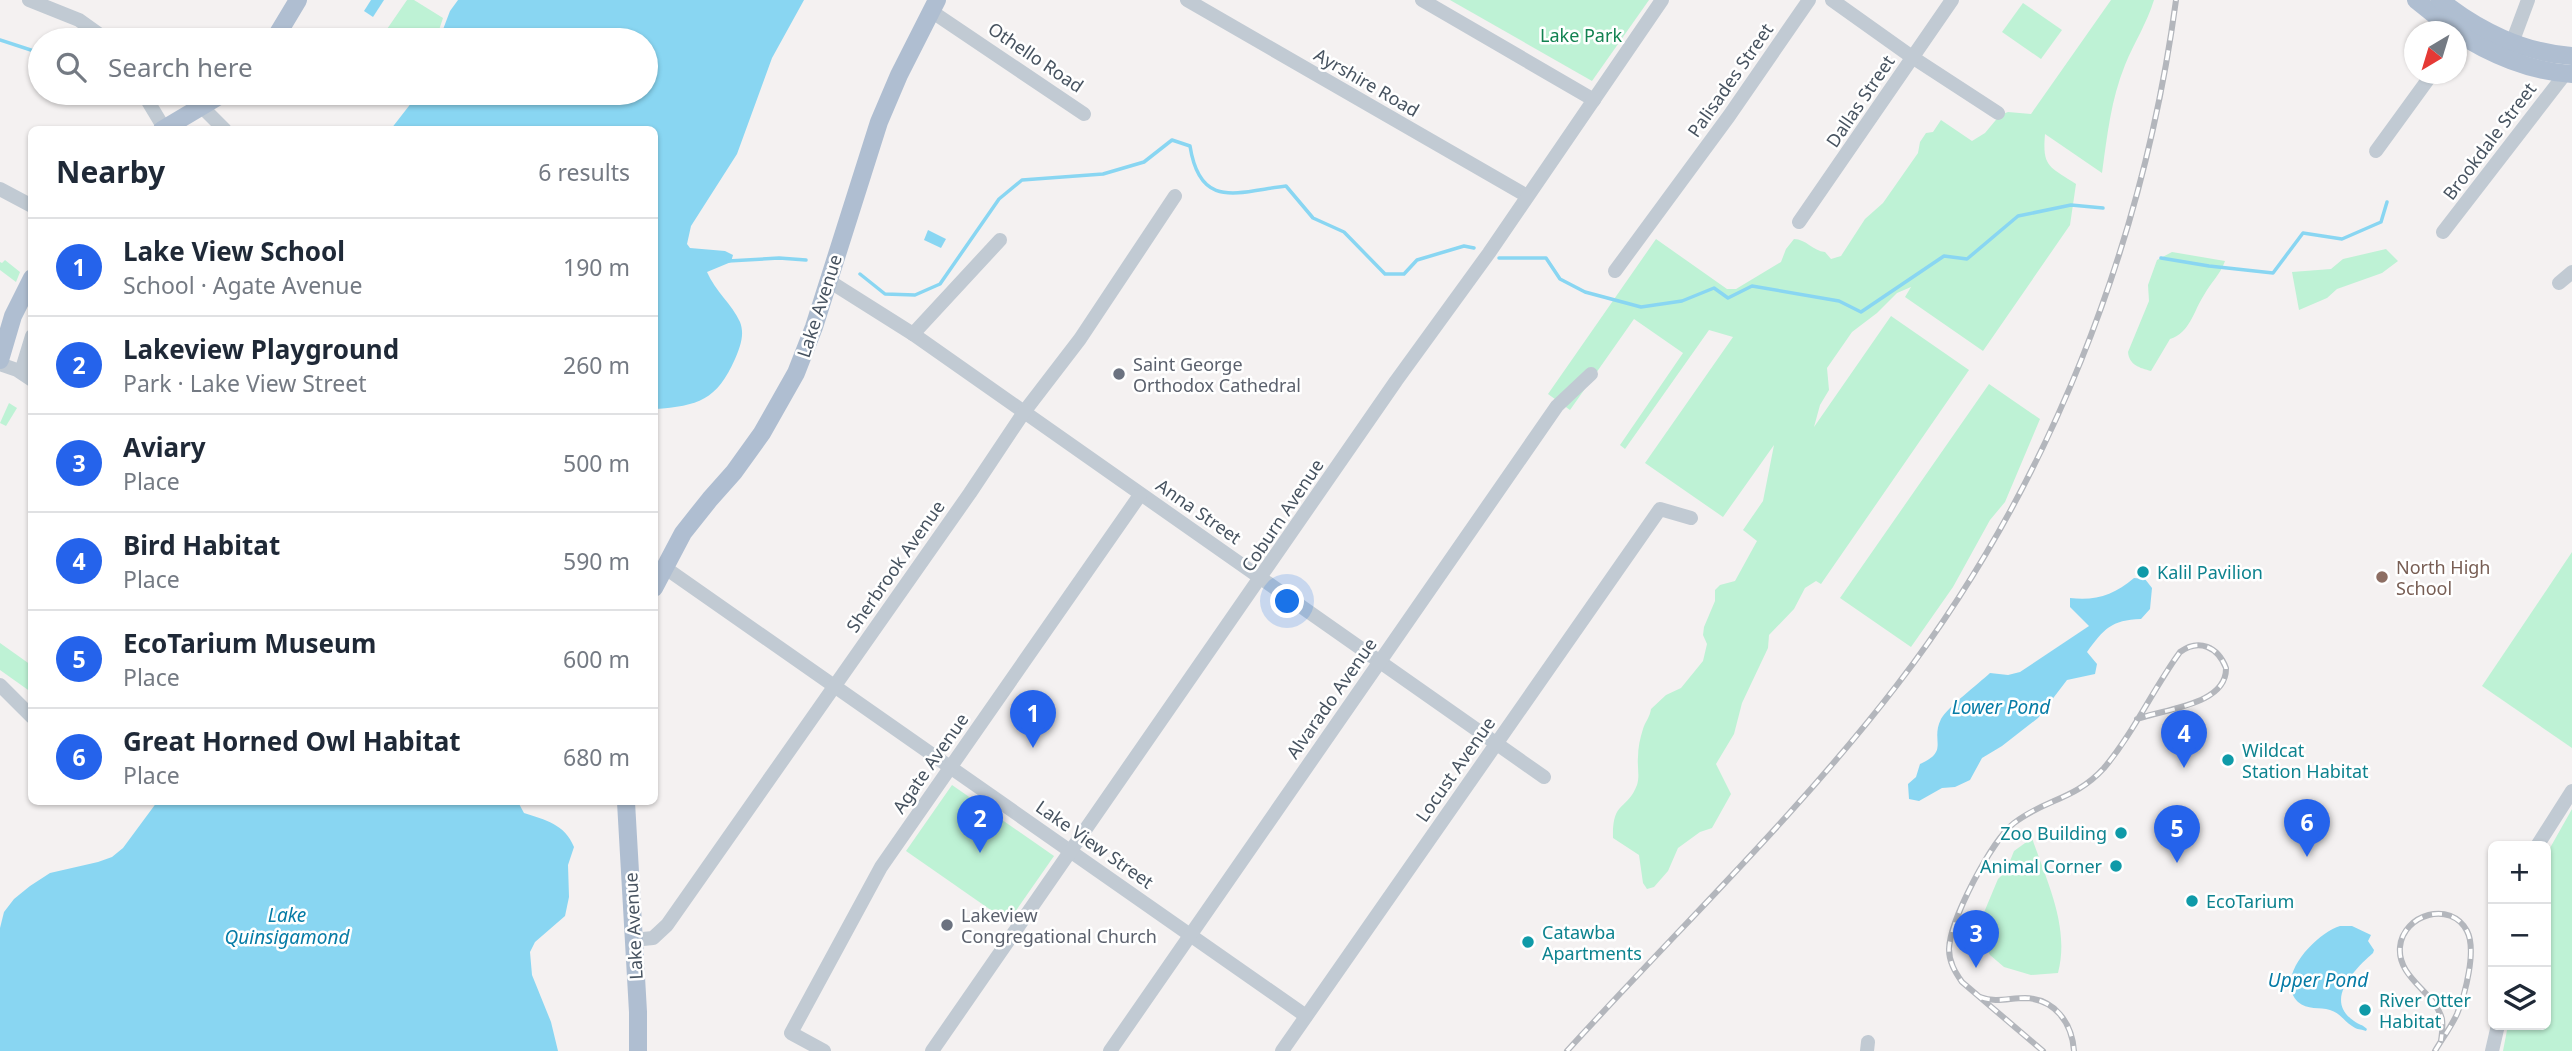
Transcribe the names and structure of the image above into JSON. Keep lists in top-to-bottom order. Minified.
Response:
{"streets":{"main road":["Lake Avenue"],"street":["Othello Road","Palisades Street","Ayrshire Road","Dallas Street","Brookdale Street","Anna Street","Coburn Avenue","Sherbrook Avenue","Alvarado Avenue","Agate Avenue","Locust Avenue","Lake View Street"]},"crossings":[["Othello Road","Lake Avenue"],["Ayrshire Road","Coburn Avenue"],["Lake Avenue","Anna Street"],["Lake Avenue","Sherbrook Avenue"],["Anna Street","Coburn Avenue"],["Anna Street","Sherbrook Avenue"],["Anna Street","Alvarado Avenue"],["Anna Street","Agate Avenue"],["Anna Street","Locust Avenue"],["Coburn Avenue","Lake View Street"],["Sherbrook Avenue","Lake View Street"],["Alvarado Avenue","Lake View Street"],["Agate Avenue","Lake View Street"],["Locust Avenue","Lake View Street"]],"water":["Lower Pond","Lake Quinsigamond","Upper Pond"],"parks":["Lake Park"],"places":["Saint George Orthodox Cathedral","Kalil Pavilion","North High School","Wildcat Station Habitat","Zoo Building","Animal Corner","EcoTarium","Lakeview Congregational Church","Catawba Apartments","River Otter Habitat"],"north":"bottom left","page":{"search":"Search here","heading":["Nearby","6 results"],"list":[{"mark":"1","name":"Lake View School","note":"School · Agate Avenue","value":"190 m"},{"mark":"2","name":"Lakeview Playground","note":"Park · Lake View Street","value":"260 m"},{"mark":"3","name":"Aviary","note":"Place","value":"500 m"},{"mark":"4","name":"Bird Habitat","note":"Place","value":"590 m"},{"mark":"5","name":"EcoTarium Museum","note":"Place","value":"600 m"},{"mark":"6","name":"Great Horned Owl Habitat","note":"Place","value":"680 m"}],"pins":["1","4","2","6","5","3"],"map_buttons":["+","−"]}}
